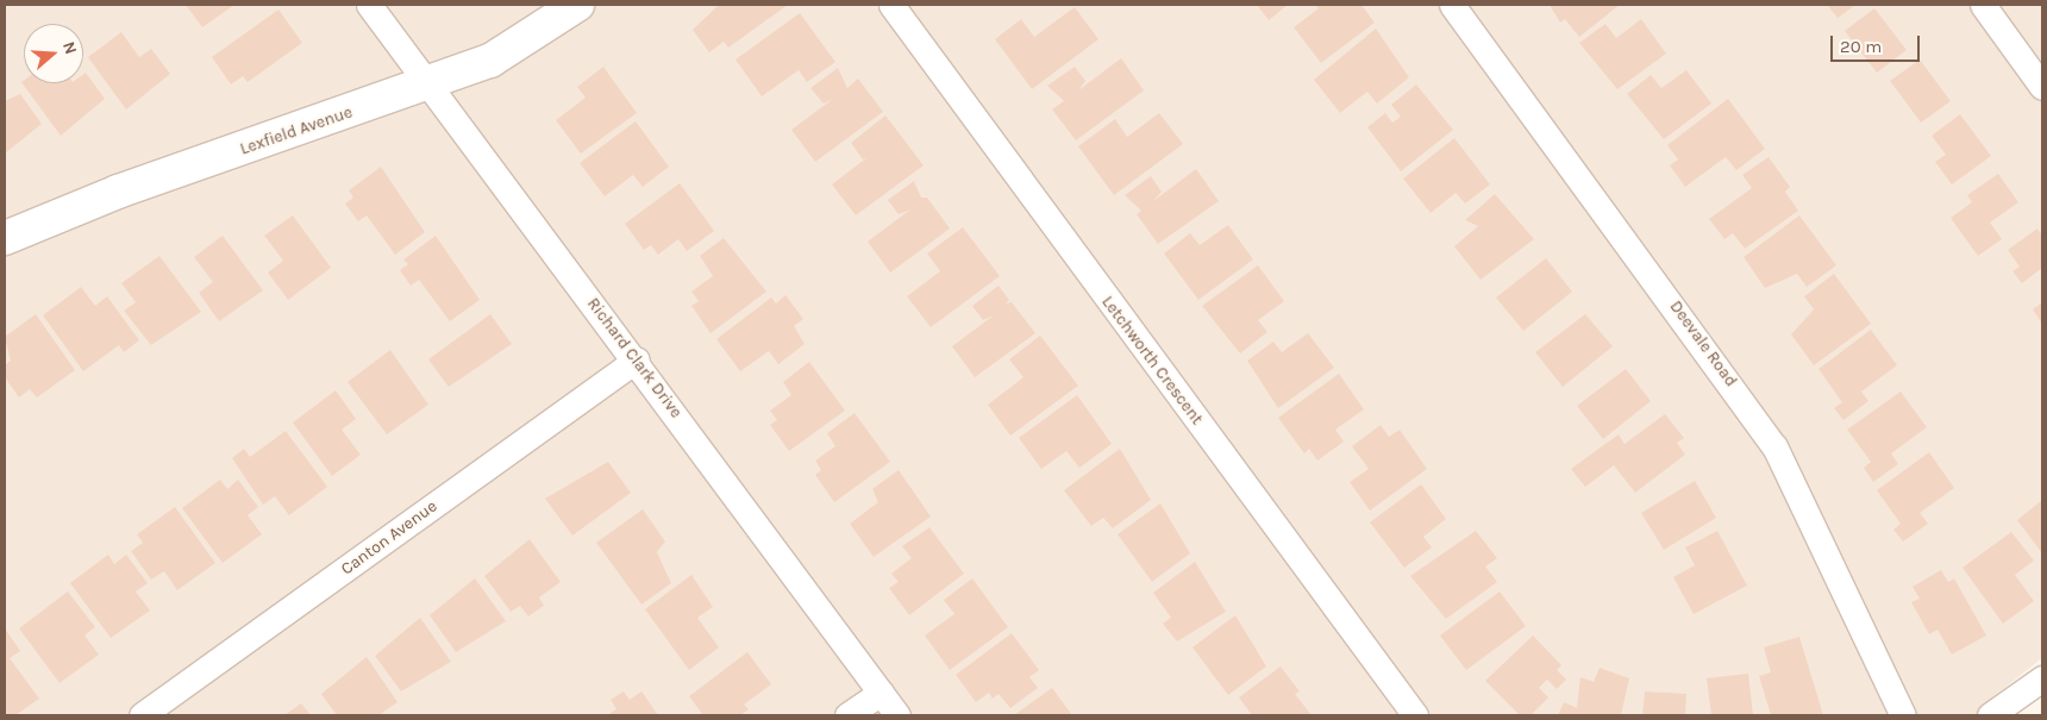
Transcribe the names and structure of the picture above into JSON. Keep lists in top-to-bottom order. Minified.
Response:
{"streets":{"street":["Lexfield Avenue","Deevale Road","Richard Clark Drive","Letchworth Crescent","Canton Avenue"]},"crossings":[["Lexfield Avenue","Richard Clark Drive"],["Richard Clark Drive","Canton Avenue"]],"scale_bar":"20 m","north":"right"}
